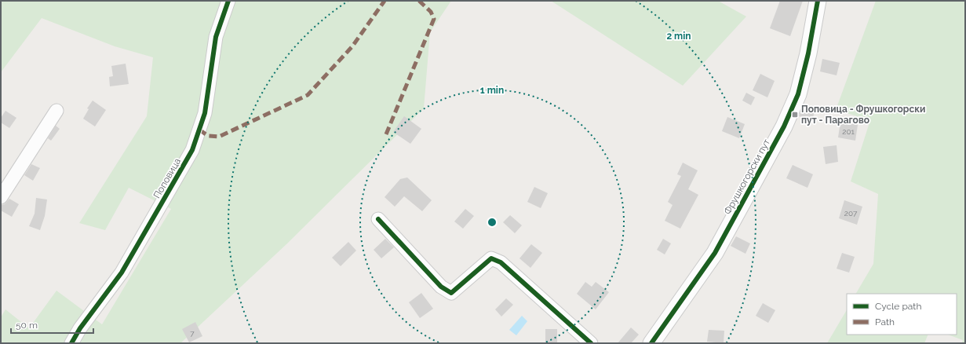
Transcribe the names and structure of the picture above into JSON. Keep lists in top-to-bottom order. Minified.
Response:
{"streets":{"street":["Фрушкогорски пут","Поповица"]},"places":{"transit":["Поповица - Фрушкогорски пут - Парагово"]},"house_numbers":["201","207","7"],"legend":["Cycle path","Path"],"scale_bar":"50 m","rings":["2 min","1 min"]}
